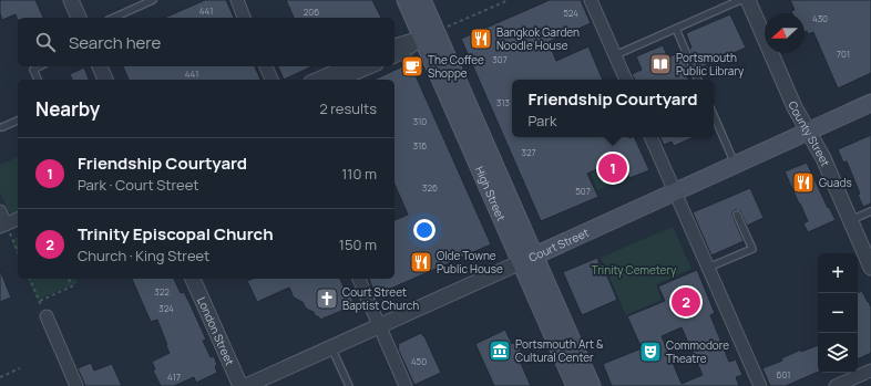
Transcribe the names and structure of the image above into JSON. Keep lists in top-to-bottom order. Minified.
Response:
{"streets":{"main road":["High Street","Court Street"],"street":["County Street","London Street"]},"crossings":[["County Street","Court Street"],["High Street","Court Street"]],"parks":["Trinity Cemetery"],"places":{"restaurant":["Bangkok Garden Noodle House","Guads","Olde Towne Public House"],"library":["Portsmouth Public Library"],"cafe":["The Coffee Shoppe"],"church":["Court Street Baptist Church"],"museum":["Portsmouth Art & Cultural Center"],"theatre":["Commodore Theatre"]},"house_numbers":["441","206","524","430","701","307","441","313","310","316","327","326","507","322","324","450","601","417"],"north":"left","page":{"search":"Search here","popup":["Friendship Courtyard","Park"],"heading":["Nearby","2 results"],"list":[{"mark":"1","name":"Friendship Courtyard","note":"Park · Court Street","value":"110 m"},{"mark":"2","name":"Trinity Episcopal Church","note":"Church · King Street","value":"150 m"}],"pins":["1","2"],"map_buttons":["+","−"]}}
